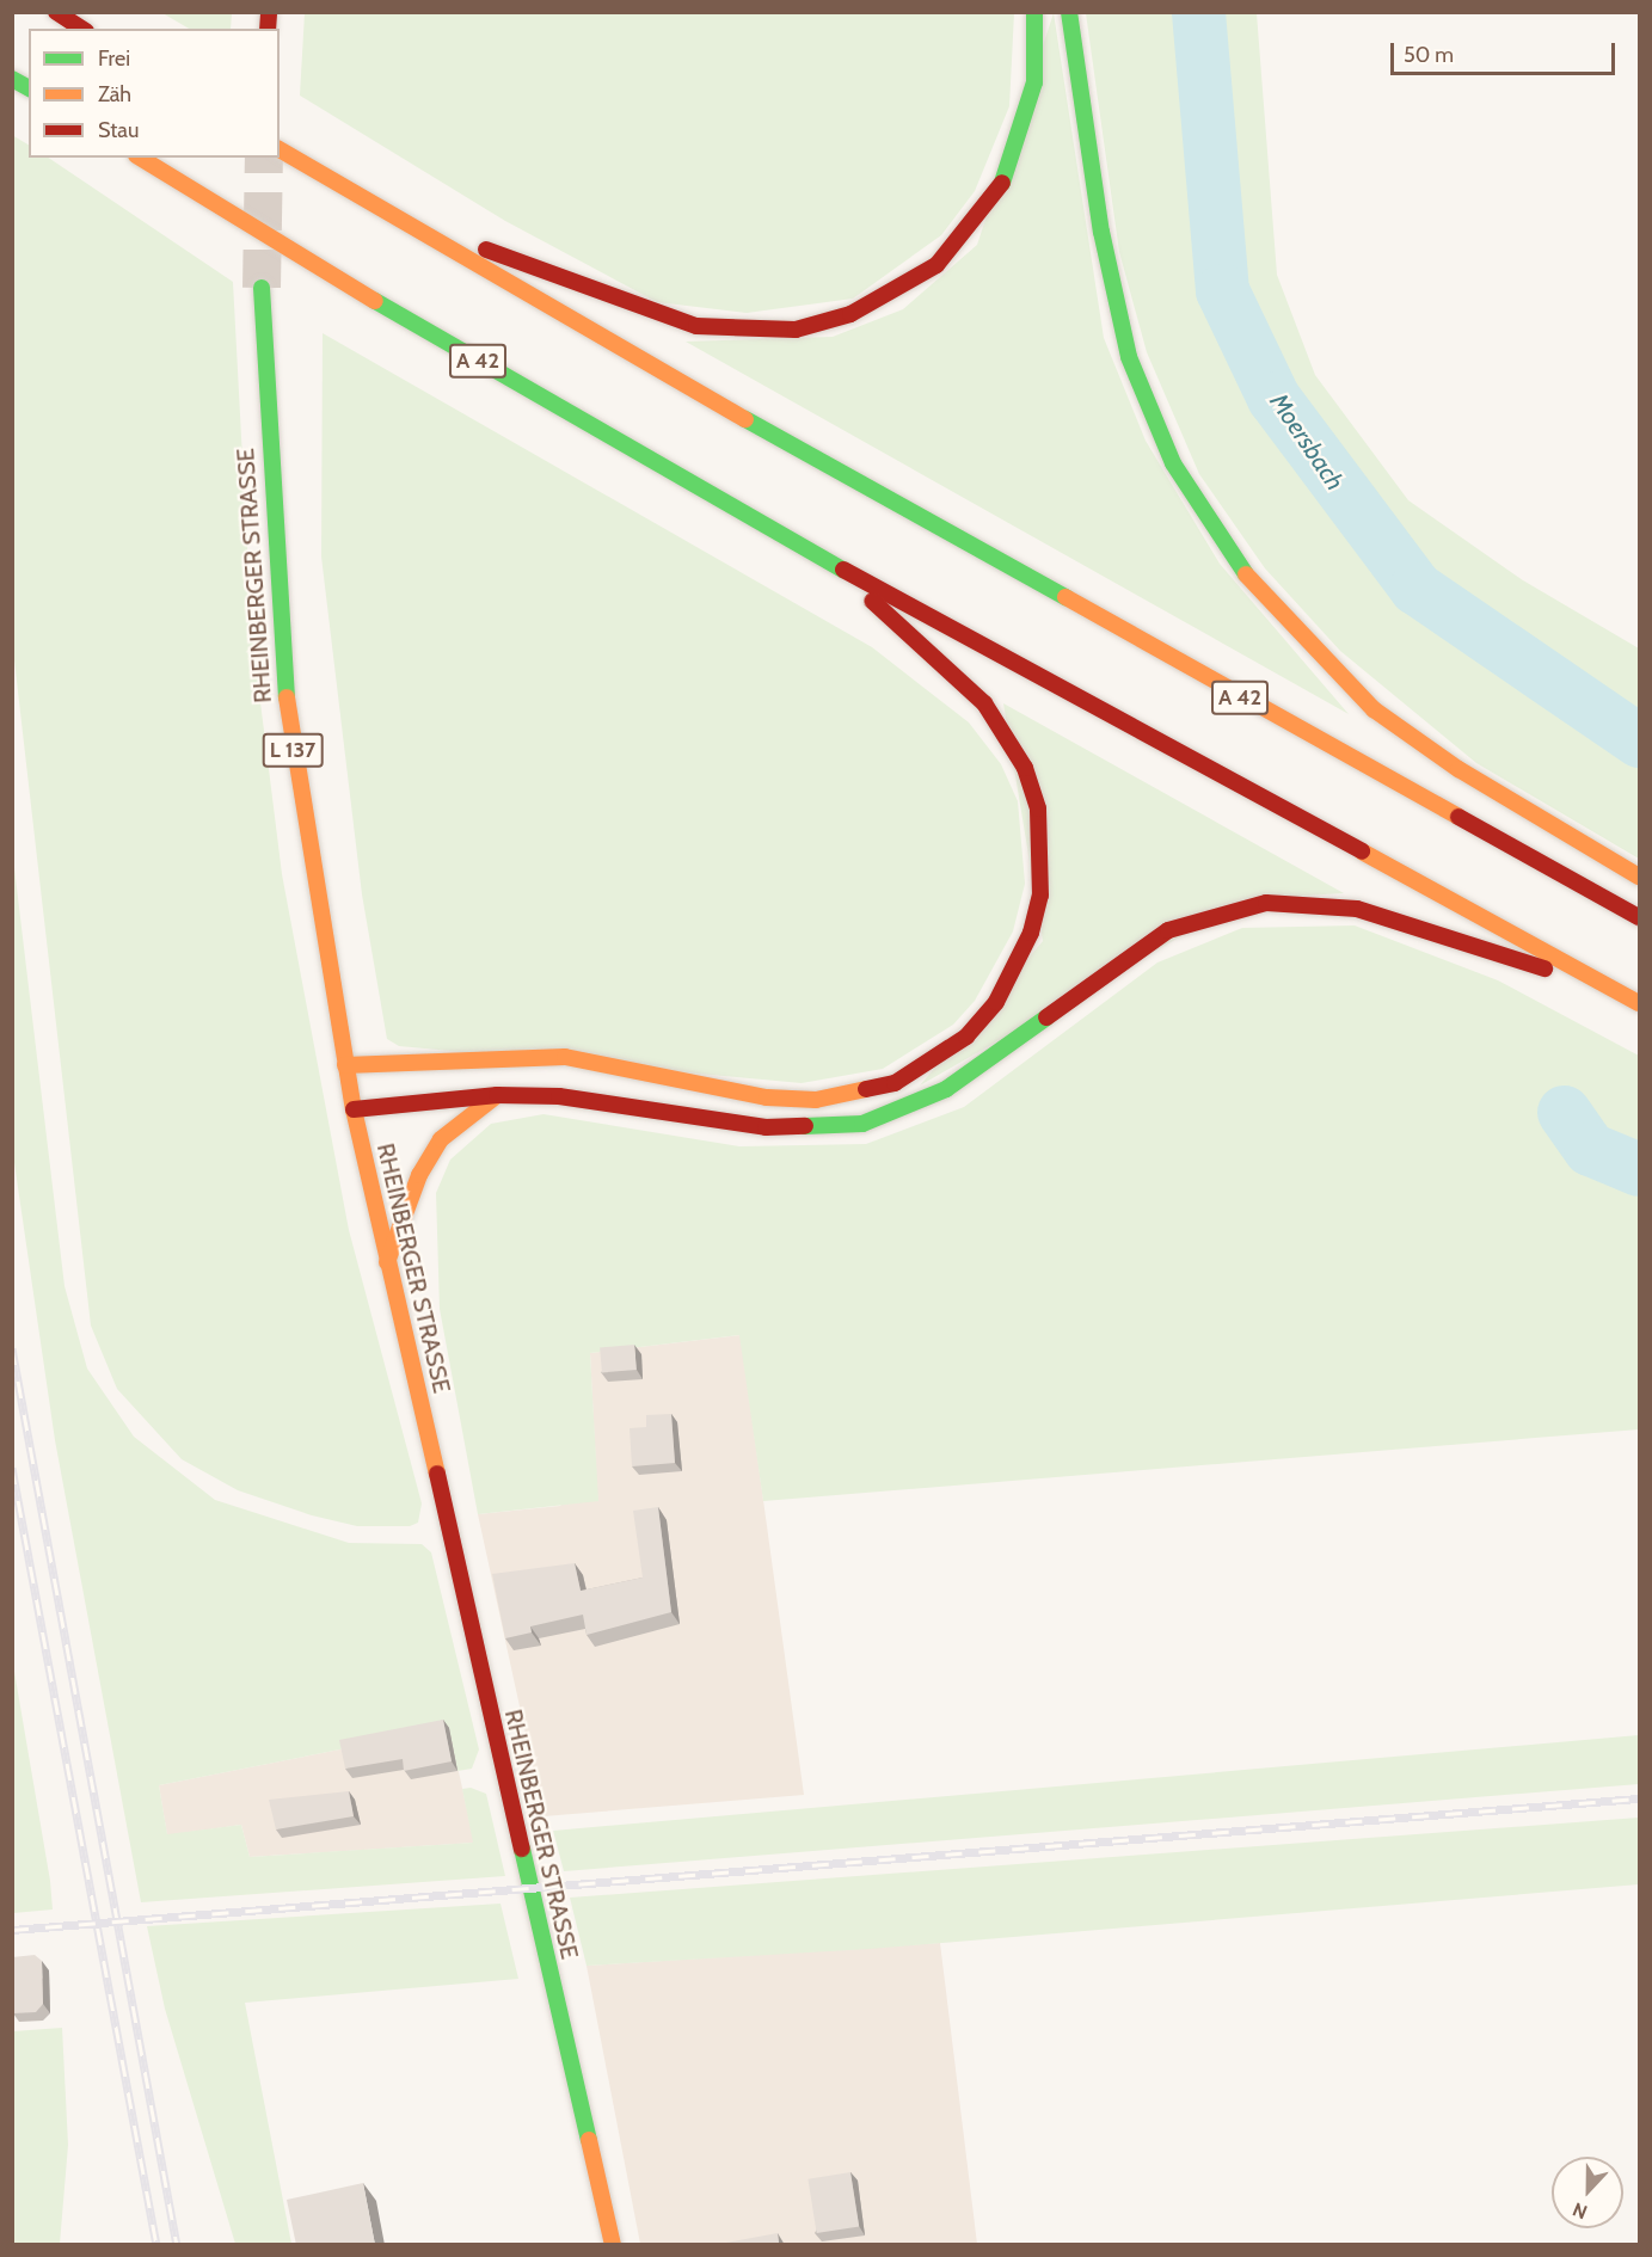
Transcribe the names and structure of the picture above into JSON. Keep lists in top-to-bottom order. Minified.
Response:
{"streets":{"main road":["A 42","RHEINBERGER STRASSE","L 137"]},"water":["Moersbach"],"legend":["Frei","Zäh","Stau"],"scale_bar":"50 m","north":"bottom"}
